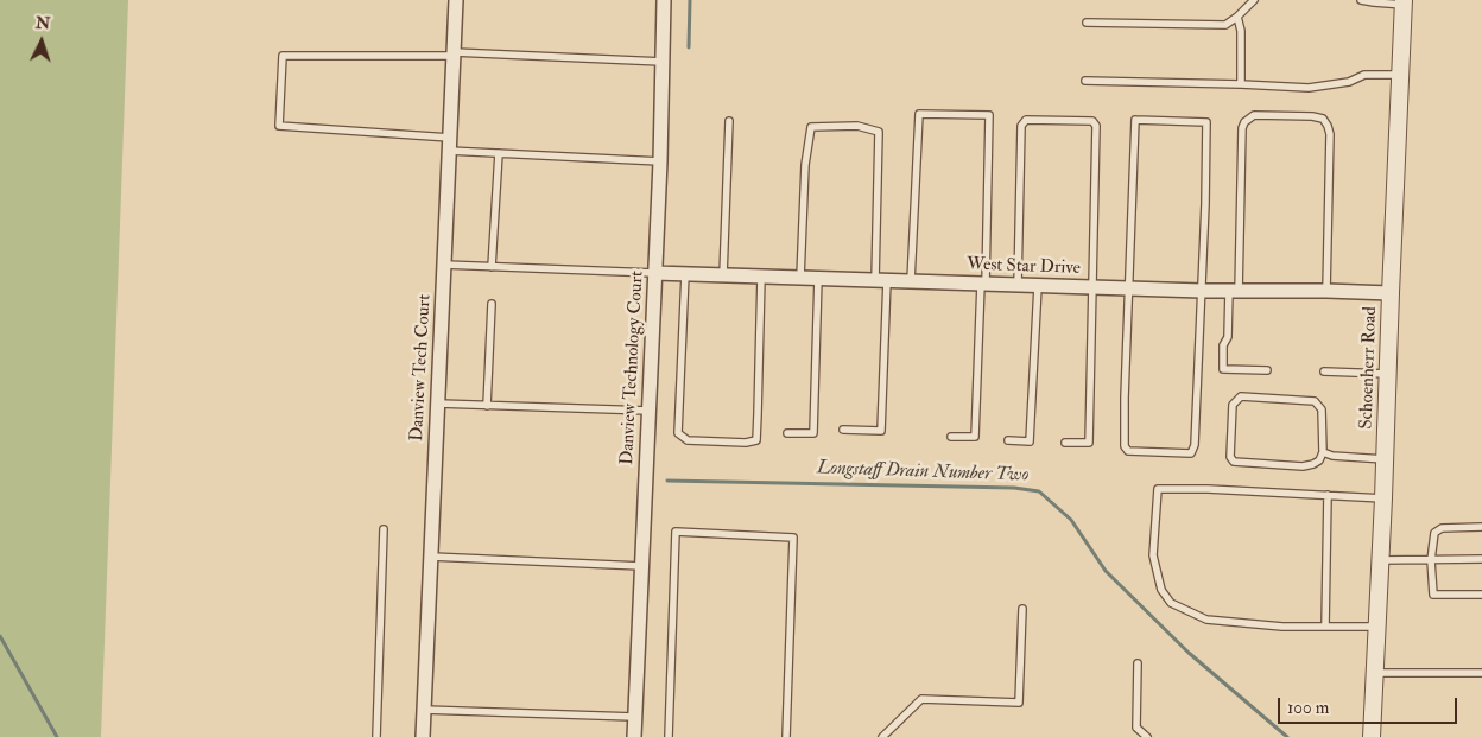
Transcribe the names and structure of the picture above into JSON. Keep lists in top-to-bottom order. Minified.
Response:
{"streets":{"street":["West Star Drive","Danview Tech Court","Danview Technology Court","Schoenherr Road"]},"crossings":[["West Star Drive","Danview Technology Court"],["West Star Drive","Schoenherr Road"]],"water":["Longstaff Drain Number Two"],"scale_bar":"100 m","north":"top"}
